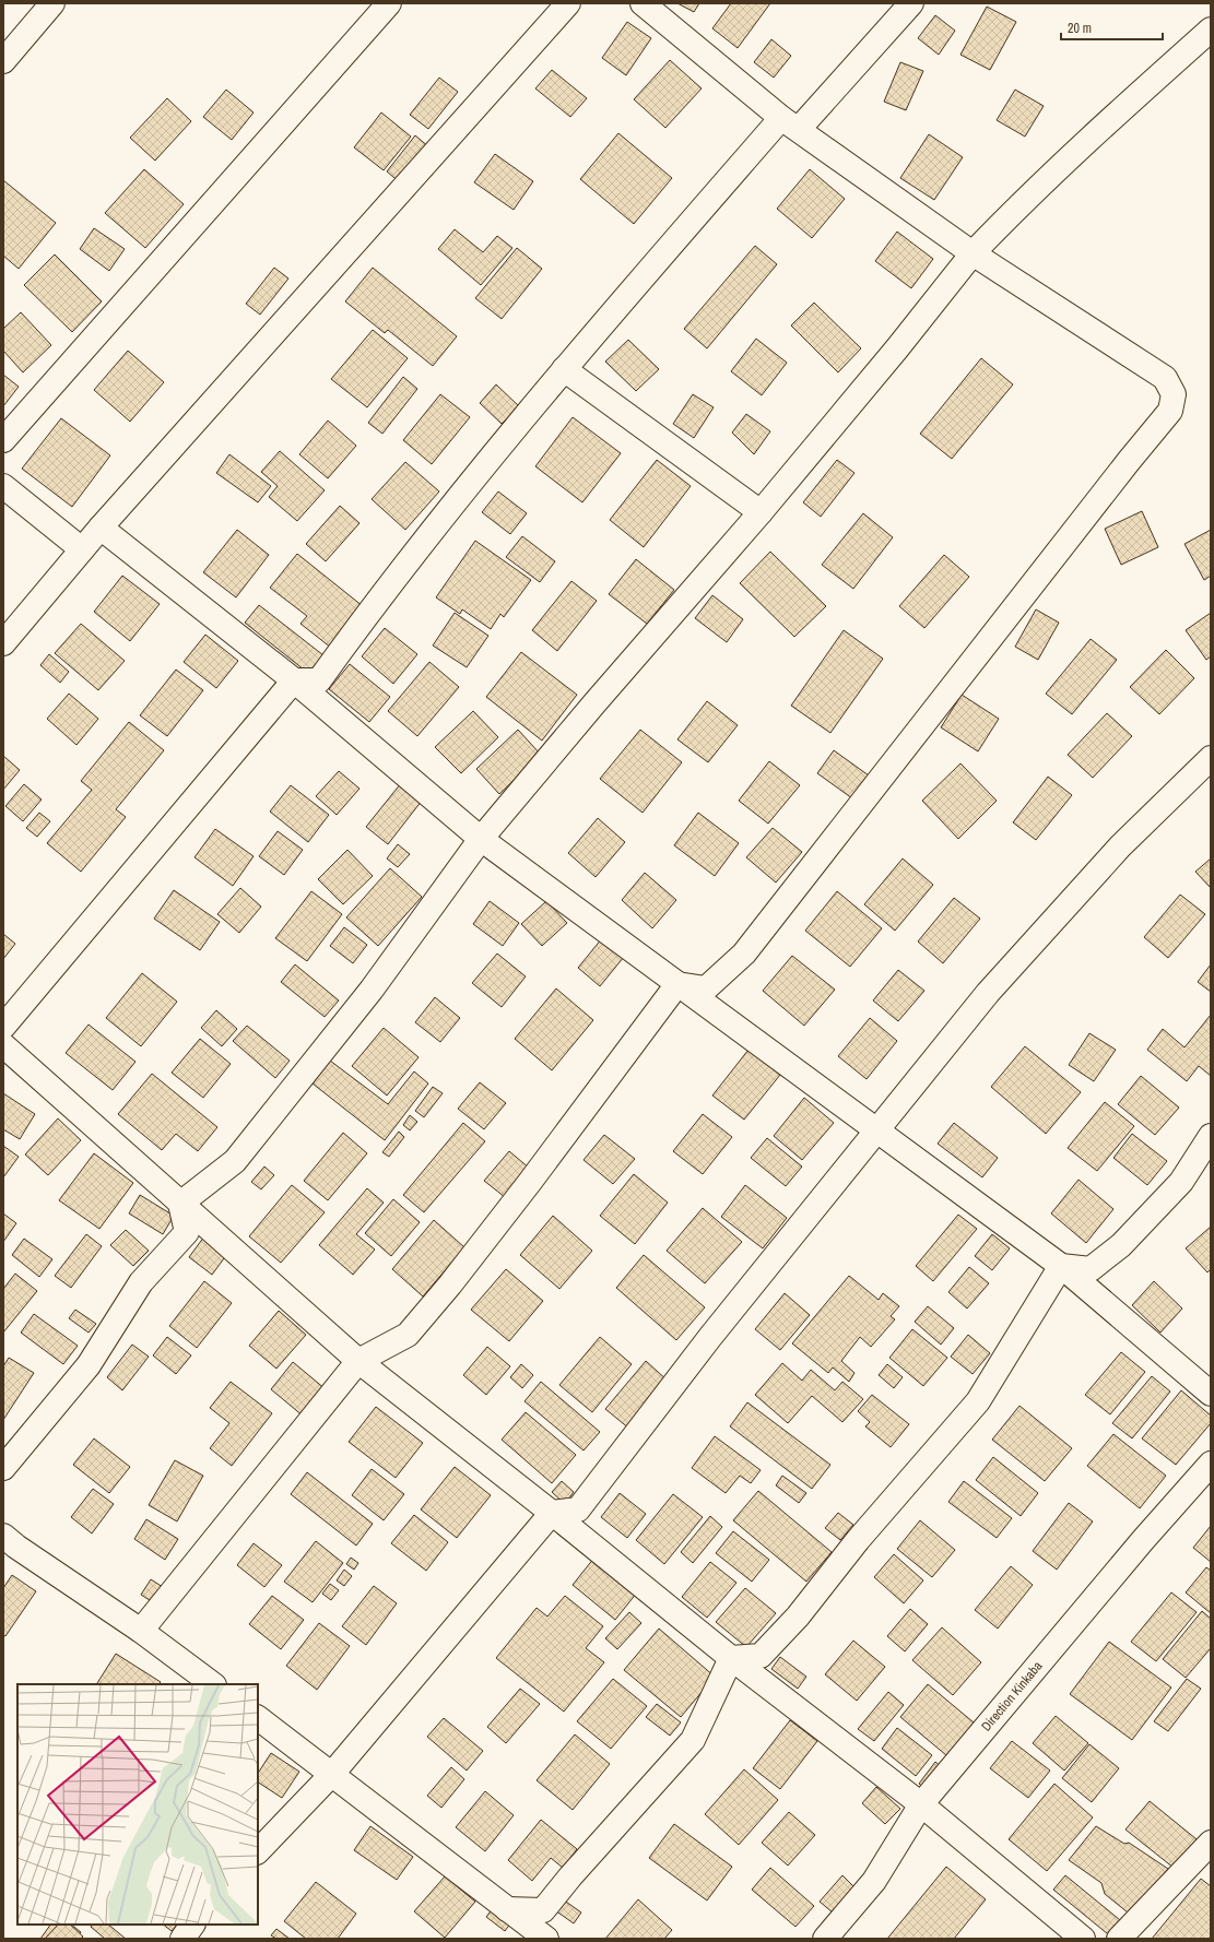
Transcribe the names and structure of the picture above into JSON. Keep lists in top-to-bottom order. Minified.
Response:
{"streets":{"street":["Direction Kinkaba"]},"scale_bar":"20 m"}
